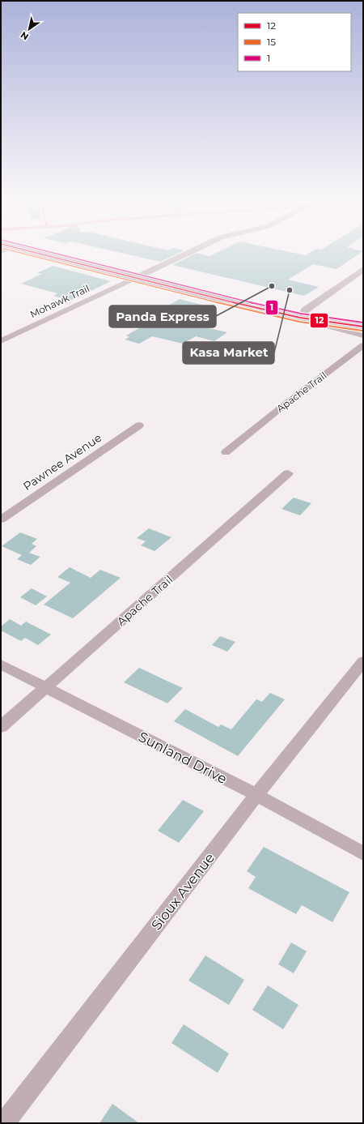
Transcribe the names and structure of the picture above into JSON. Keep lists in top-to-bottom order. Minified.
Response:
{"streets":{"street":["Mohawk Trail","Apache Trail","Pawnee Avenue","Sunland Drive","Sioux Avenue"]},"crossings":[["Apache Trail","Sunland Drive"],["Sunland Drive","Sioux Avenue"]],"places":["Panda Express","Kasa Market"],"lines":["transit line 12","transit line 15","transit line 1"],"legend":["12","15","1"],"north":"bottom left"}
